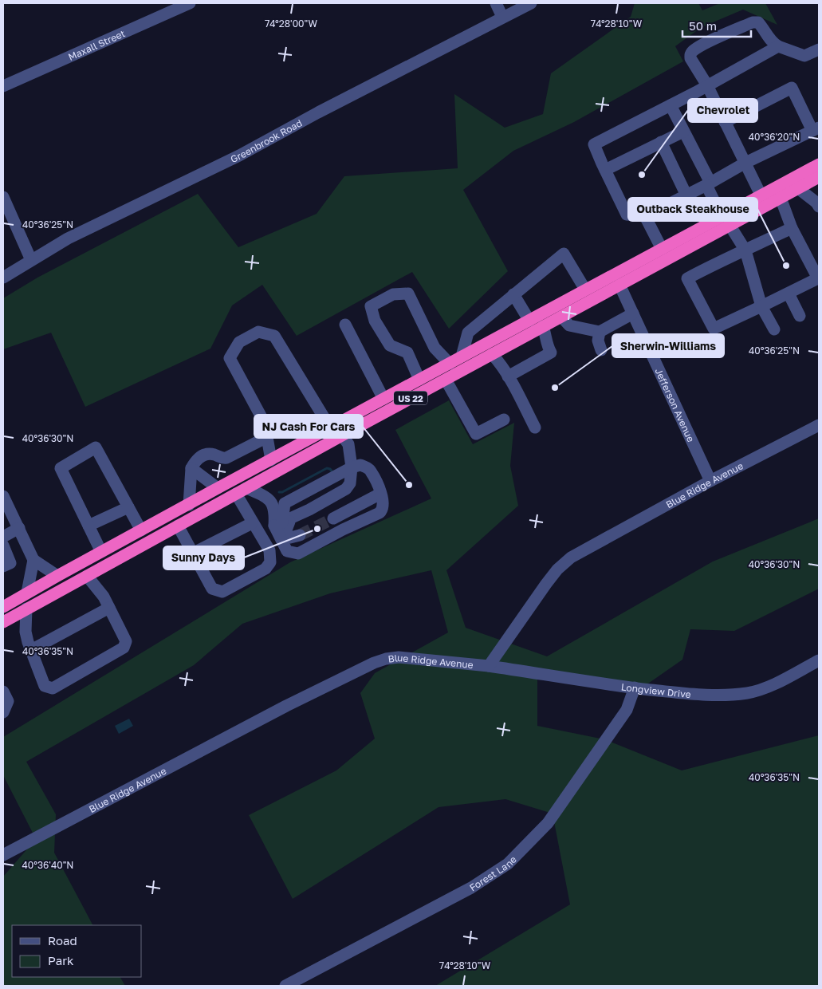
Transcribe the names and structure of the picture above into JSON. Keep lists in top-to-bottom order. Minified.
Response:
{"streets":{"highway":["US 22"],"street":["Maxall Street","Greenbrook Road","Jefferson Avenue","Blue Ridge Avenue","Longview Drive","Forest Lane"]},"crossings":[["US 22","Jefferson Avenue"],["Jefferson Avenue","Blue Ridge Avenue"],["Blue Ridge Avenue","Longview Drive"],["Longview Drive","Forest Lane"]],"places":["Chevrolet","Outback Steakhouse","Sherwin-Williams","NJ Cash For Cars","Sunny Days"],"legend":["Road","Park"],"scale_bar":"50 m","coordinates":["74°28'00\"W","74°28'10\"W","40°36'20\"N","40°36'25\"N","40°36'30\"N","40°36'35\"N","40°36'40\"N"]}
